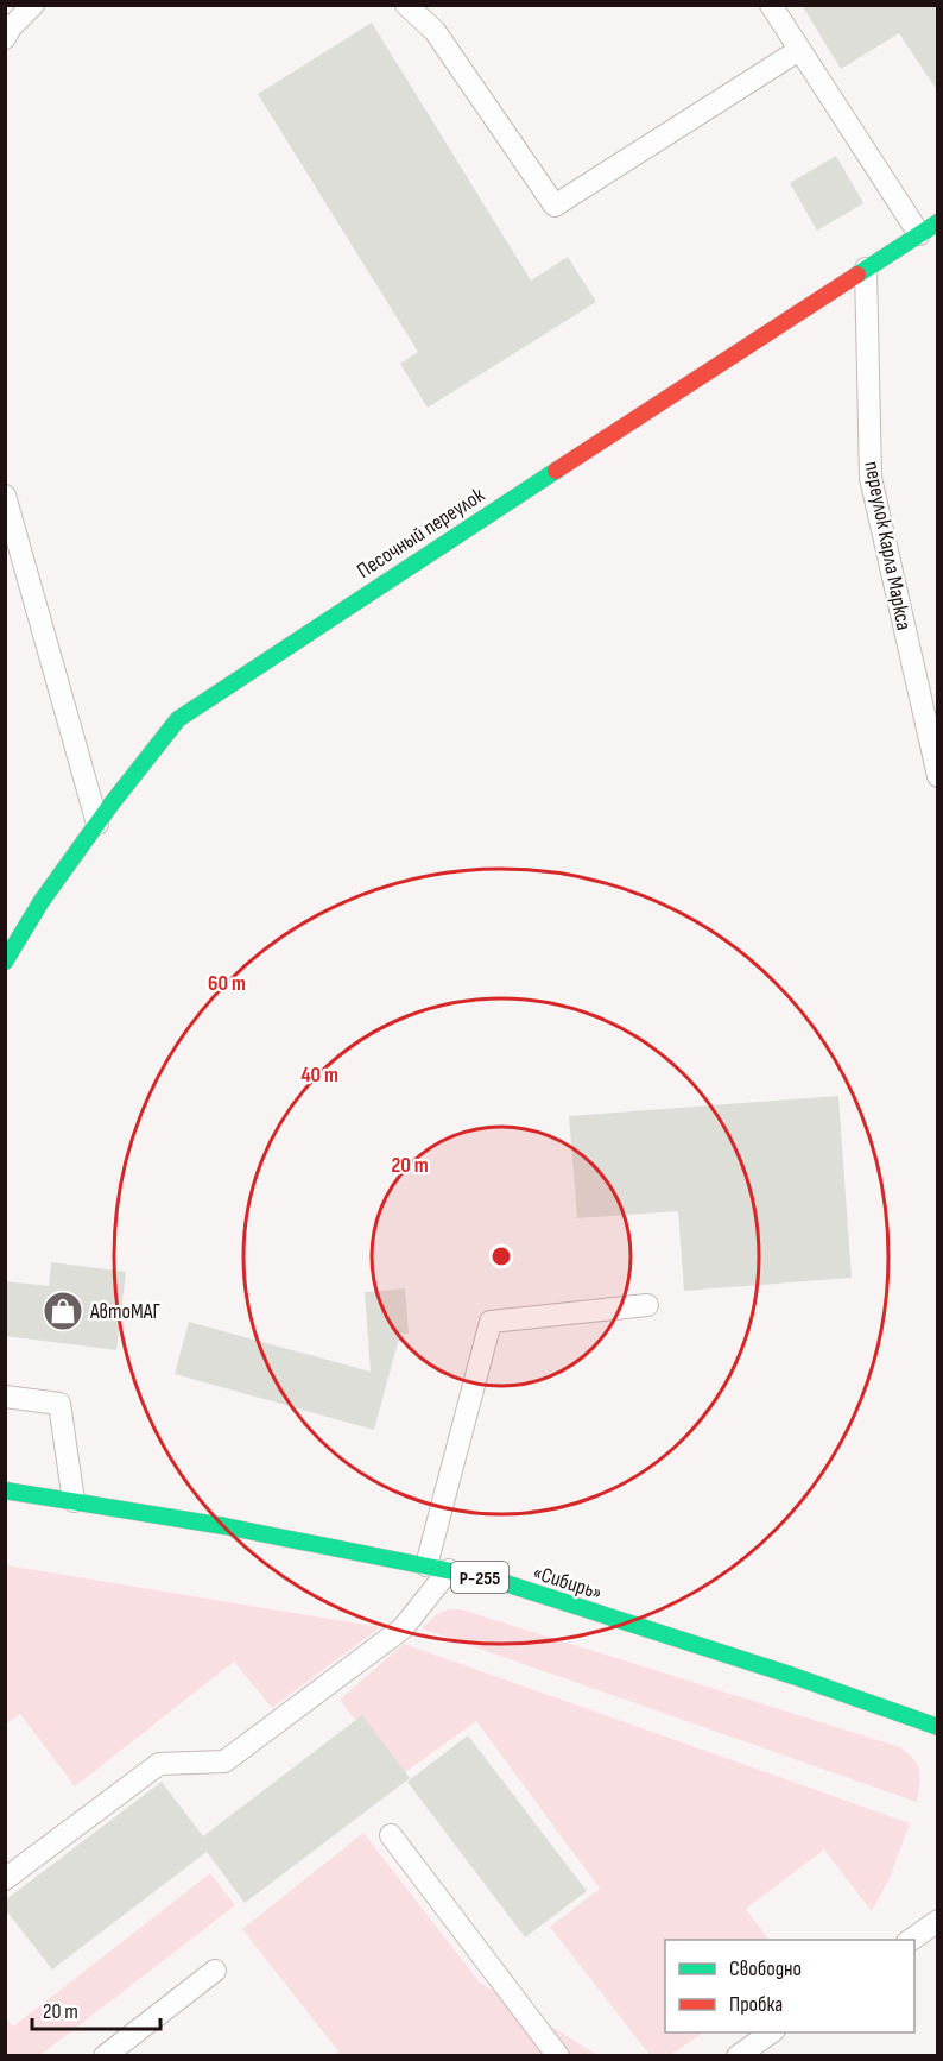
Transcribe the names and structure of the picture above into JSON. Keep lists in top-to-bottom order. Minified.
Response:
{"streets":{"main road":["Песочный переулок","Р-255","«Сибирь»"],"lane":["переулок Карла Маркса"]},"crossings":[["Песочный переулок","переулок Карла Маркса"]],"places":{"shop":["АвтоМАГ"]},"legend":["Свободно","Пробка"],"scale_bar":"20 m","rings":["60 m","40 m","20 m"]}
